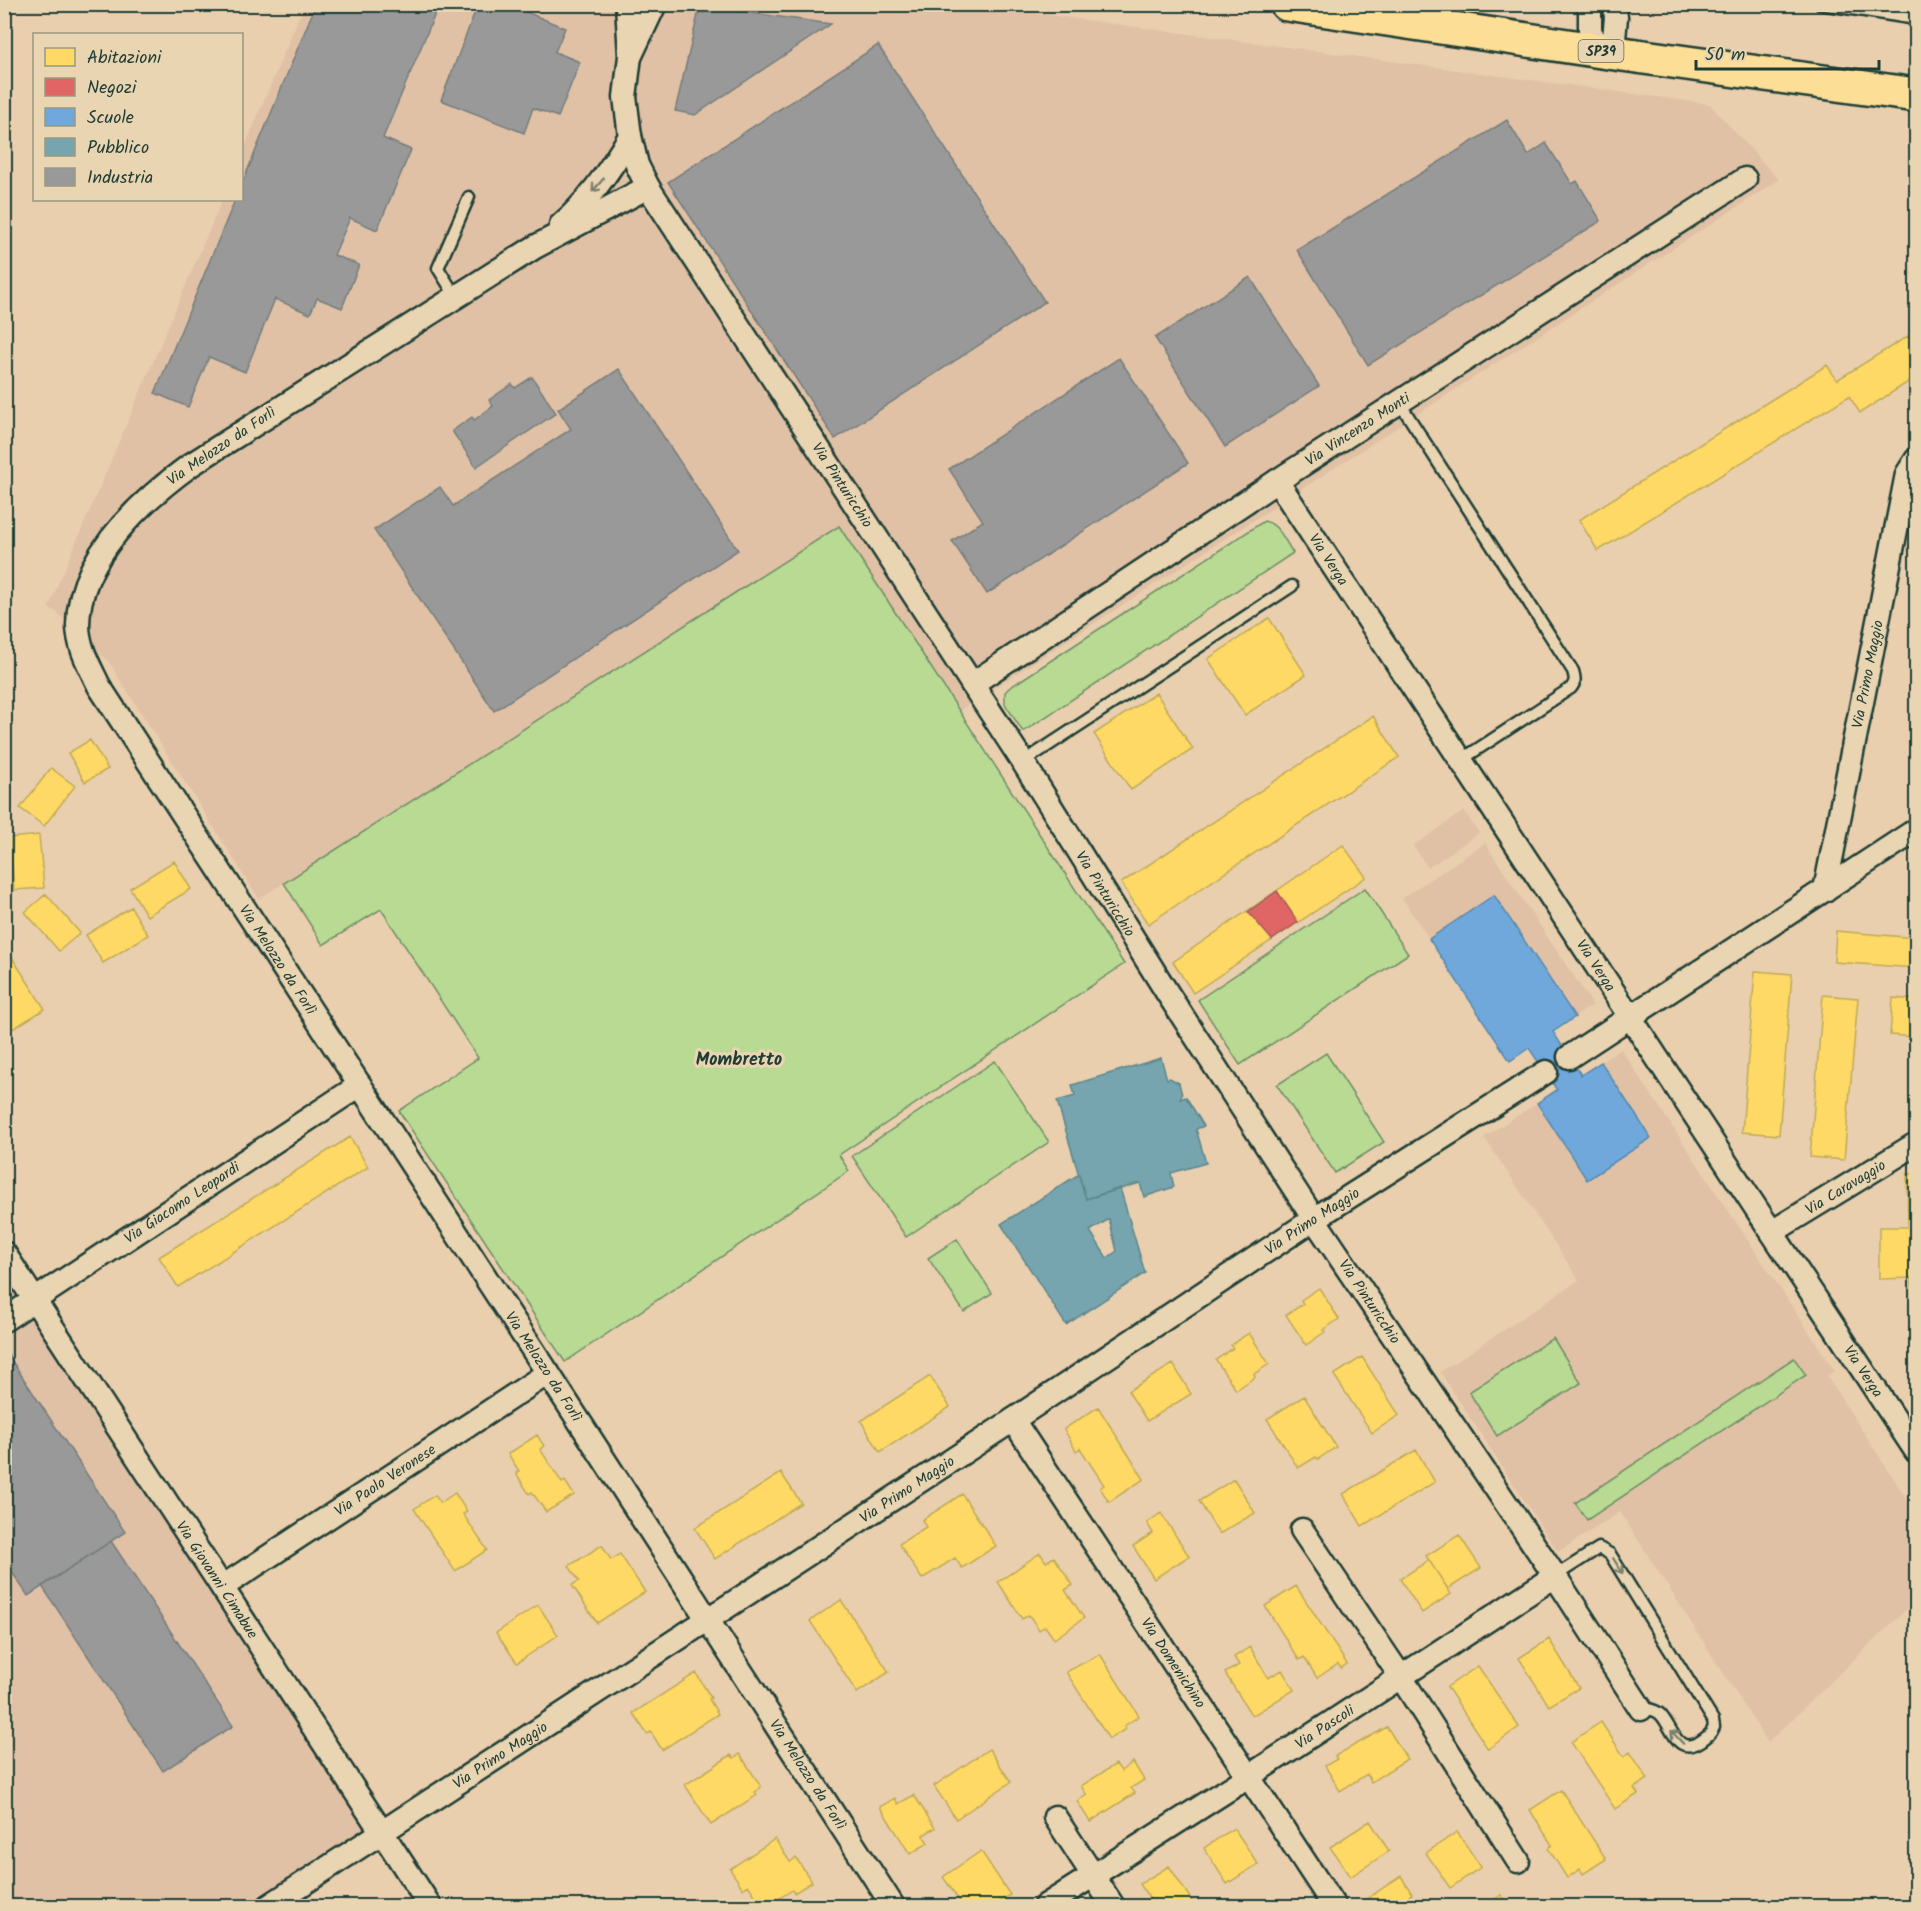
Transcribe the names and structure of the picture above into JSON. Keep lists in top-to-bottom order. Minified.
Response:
{"streets":{"main road":["SP39"],"street":["Via Vincenzo Monti","Via Melozzo da Forlì","Via Pinturicchio","Via Verga","Via Primo Maggio","Via Caravaggio","Via Giacomo Leopardi","Via Paolo Veronese","Via Giovanni Cimabue","Via Domenichino","Via Pascoli"]},"crossings":[["Via Vincenzo Monti","Via Pinturicchio"],["Via Vincenzo Monti","Via Verga"],["Via Melozzo da Forlì","Via Pinturicchio"],["Via Melozzo da Forlì","Via Primo Maggio"],["Via Melozzo da Forlì","Via Giacomo Leopardi"],["Via Melozzo da Forlì","Via Paolo Veronese"],["Via Pinturicchio","Via Primo Maggio"],["Via Pinturicchio","Via Pascoli"],["Via Verga","Via Caravaggio"],["Via Primo Maggio","Via Giovanni Cimabue"],["Via Primo Maggio","Via Domenichino"],["Via Giacomo Leopardi","Via Giovanni Cimabue"],["Via Paolo Veronese","Via Giovanni Cimabue"],["Via Domenichino","Via Pascoli"]],"districts":["Mombretto"],"legend":["Abitazioni","Negozi","Scuole","Pubblico","Industria"],"scale_bar":"50 m"}
